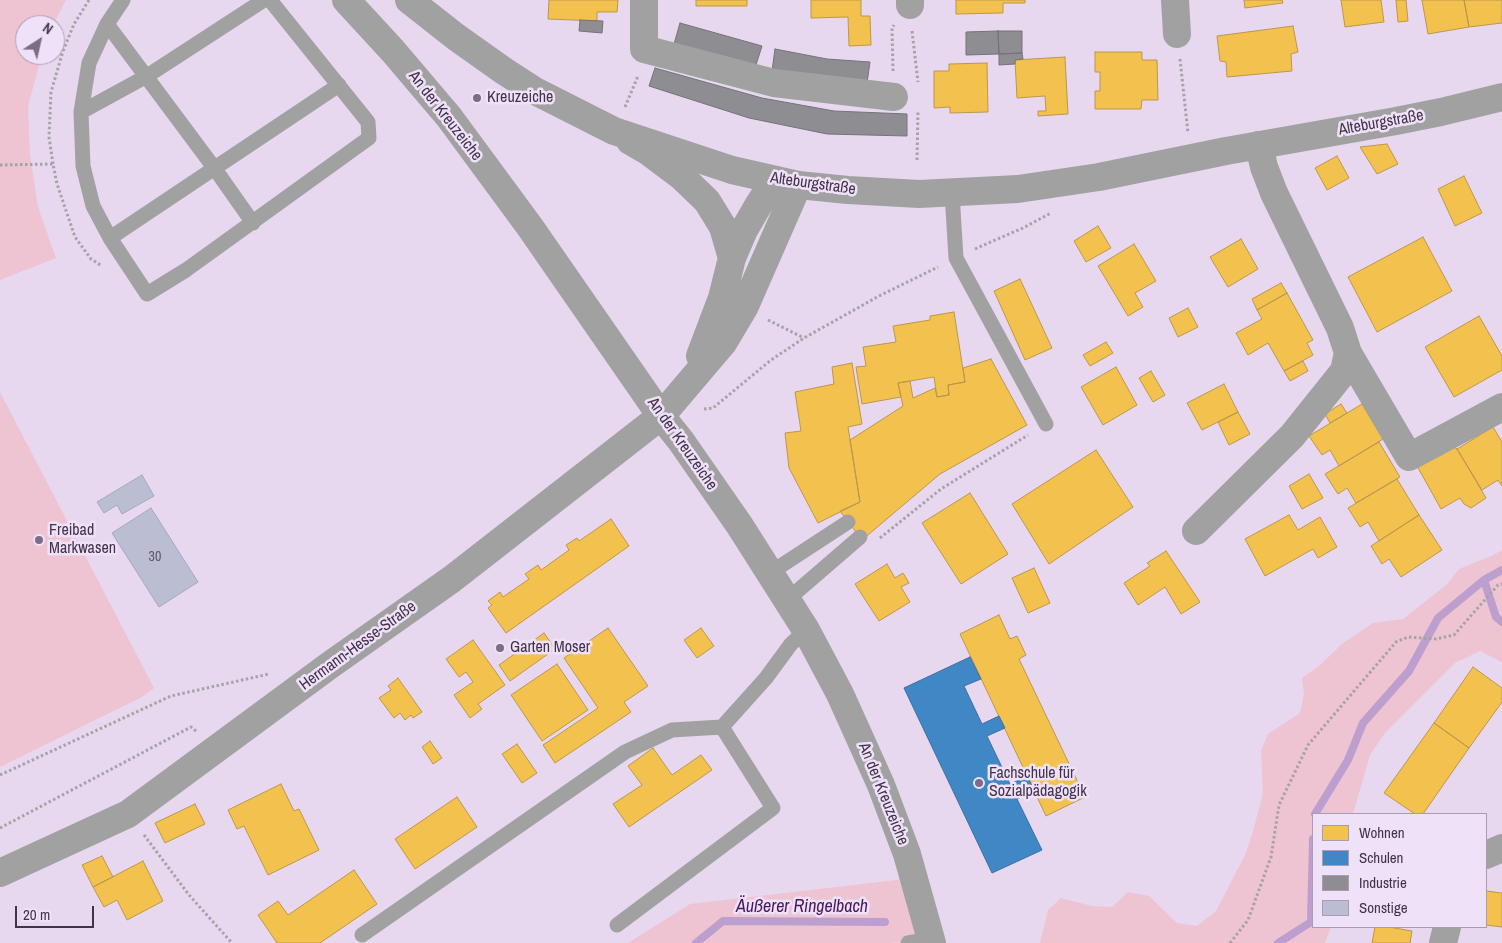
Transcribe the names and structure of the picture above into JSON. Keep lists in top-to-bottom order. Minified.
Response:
{"streets":{"street":["An der Kreuzeiche","Alteburgstraße","Hermann-Hesse-Straße"]},"crossings":[["An der Kreuzeiche","Hermann-Hesse-Straße"],["Alteburgstraße","Hermann-Hesse-Straße"]],"water":["Äußerer Ringelbach"],"places":["Kreuzeiche","Freibad Markwasen","Garten Moser","Fachschule für Sozialpädagogik"],"house_numbers":["30"],"legend":["Wohnen","Schulen","Industrie","Sonstige"],"scale_bar":"20 m","north":"top right"}
